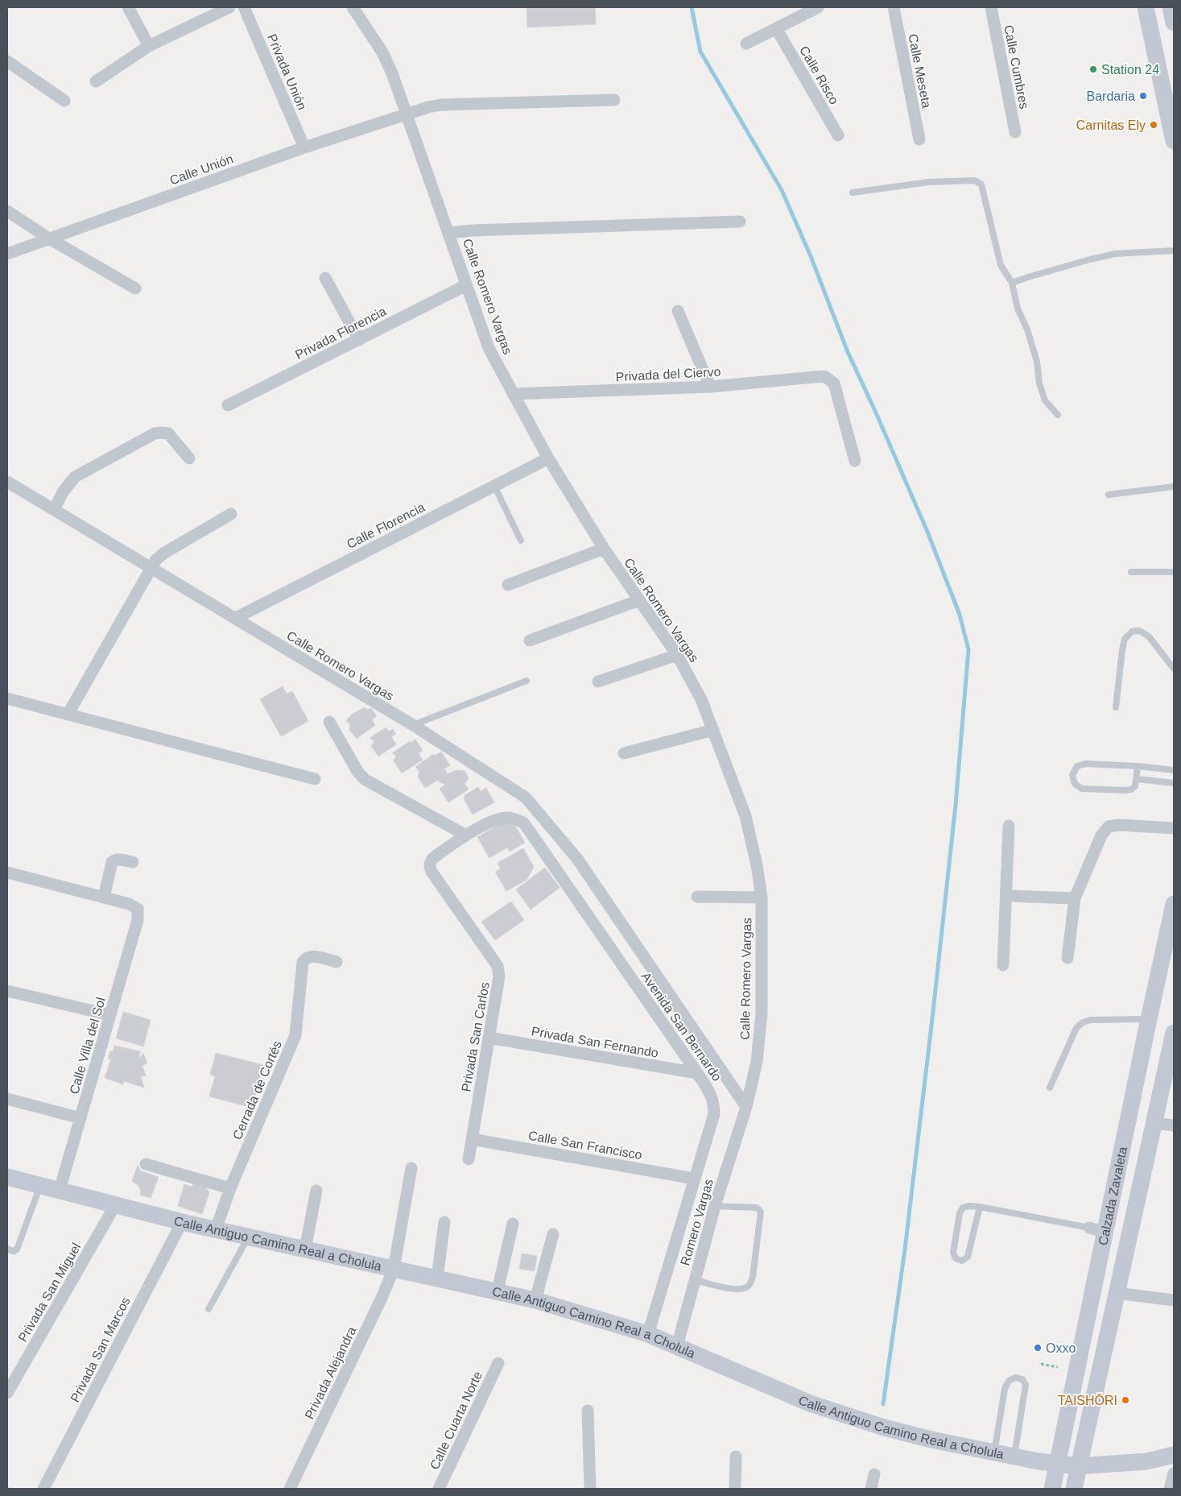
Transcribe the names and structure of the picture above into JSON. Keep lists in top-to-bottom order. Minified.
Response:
{"streets":{"main road":["Calzada Zavaleta","Calle Antiguo Camino Real a Cholula"],"street":["Calle Cumbres","Calle Meseta","Privada Unión","Calle Risco","Calle Unión","Calle Romero Vargas","Privada Florencia","Privada del Ciervo","Calle Florencia","Avenida San Bernardo","Privada San Carlos","Privada San Fernando","Calle Villa del Sol","Cerrada de Cortés","Calle San Francisco","Romero Vargas","Privada San Miguel","Privada San Marcos","Privada Alejandra","Calle Cuarta Norte"]},"crossings":[["Privada Unión","Calle Unión"],["Calle Unión","Calle Romero Vargas"],["Calle Romero Vargas","Privada Florencia"],["Calle Romero Vargas","Privada del Ciervo"],["Calle Romero Vargas","Calle Florencia"],["Calle Romero Vargas","Romero Vargas"],["Avenida San Bernardo","Privada San Carlos"],["Avenida San Bernardo","Privada San Fernando"],["Avenida San Bernardo","Calle San Francisco"],["Avenida San Bernardo","Calle Antiguo Camino Real a Cholula"],["Privada San Carlos","Privada San Fernando"],["Privada San Carlos","Calle San Francisco"],["Calle Villa del Sol","Calle Antiguo Camino Real a Cholula"],["Cerrada de Cortés","Calle Antiguo Camino Real a Cholula"],["Calzada Zavaleta","Calle Antiguo Camino Real a Cholula"],["Romero Vargas","Calle Antiguo Camino Real a Cholula"],["Calle Antiguo Camino Real a Cholula","Privada San Miguel"],["Calle Antiguo Camino Real a Cholula","Privada San Marcos"],["Calle Antiguo Camino Real a Cholula","Privada Alejandra"]],"places":["Station 24","Bardaria","Carnitas Ely","Oxxo","TAISHŌRI"]}
